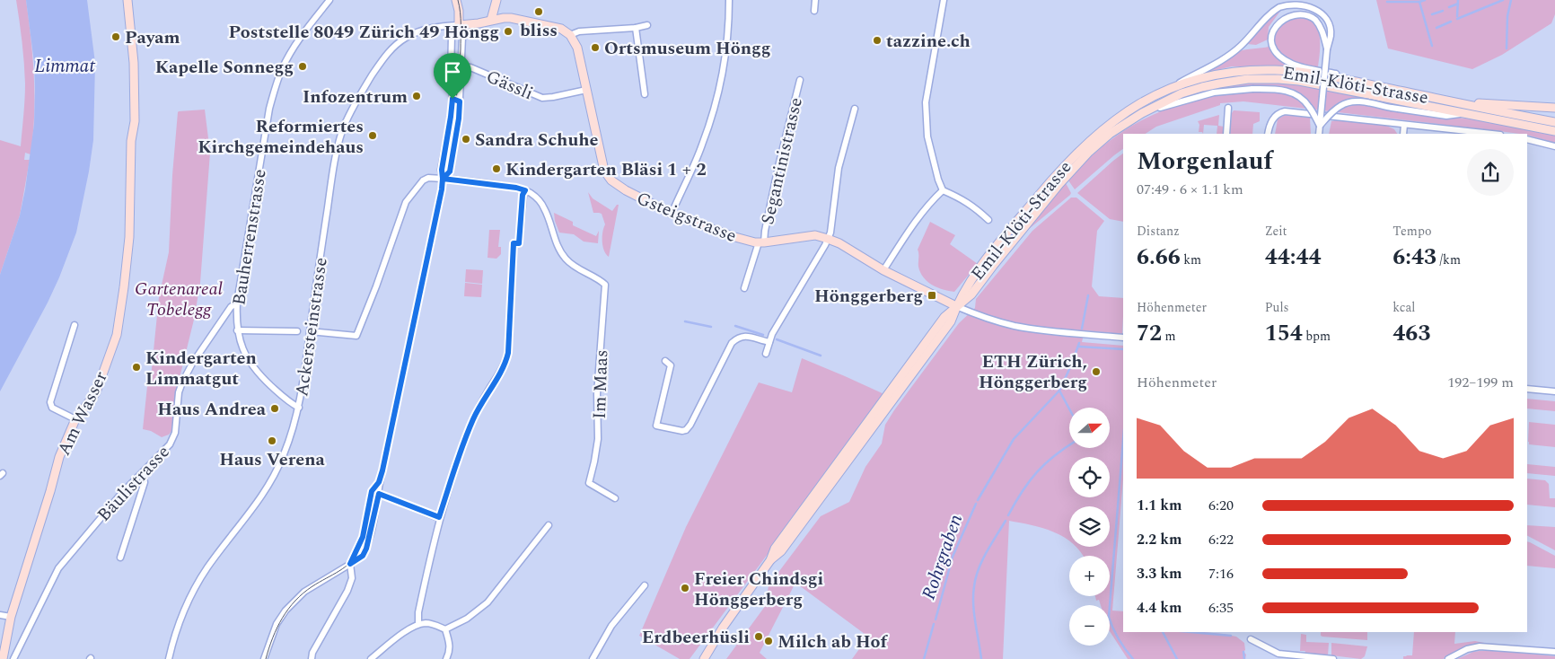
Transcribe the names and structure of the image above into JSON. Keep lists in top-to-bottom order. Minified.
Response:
{"streets":{"street":["Gässli","Emil-Klöti-Strasse","Segantinistrasse","Gsteigstrasse","Bauherrenstrasse","Ackersteinstrasse","Im Maas","Am Wasser","Bäulistrasse"]},"crossings":[["Gässli","Gsteigstrasse"],["Emil-Klöti-Strasse","Gsteigstrasse"],["Segantinistrasse","Gsteigstrasse"],["Bauherrenstrasse","Ackersteinstrasse"],["Bauherrenstrasse","Bäulistrasse"]],"water":["Limmat","Rohrgraben"],"parks":["Gartenareal Tobelegg"],"places":{"other":["bliss","Poststelle 8049 Zürich 49 Höngg","Payam","tazzine.ch","Ortsmuseum Höngg","Kapelle Sonnegg","Infozentrum","Reformiertes Kirchgemeindehaus","Sandra Schuhe","Kindergarten Bläsi 1 + 2","Kindergarten Limmatgut","ETH Zürich, Hönggerberg","Haus Andrea","Haus Verena","Freier Chindsgi Hönggerberg","Erdbeerhüsli","Milch ab Hof"],"transit":["Hönggerberg"]},"north":"right","page":{"heading":["Morgenlauf","07:49 · 6 × 1.1 km"],"stats":[["Distanz","6.66 km"],["Zeit","44:44"],["Tempo","6:43 /km"],["Höhenmeter","72 m"],["Puls","154 bpm"],["kcal","463"]],"chart":["Höhenmeter","192–199 m"],"map_buttons":["+","−"],"list":[{"name":"1.1 km","note":"6:20"},{"name":"2.2 km","note":"6:22"},{"name":"3.3 km","note":"7:16"},{"name":"4.4 km","note":"6:35"}]}}
